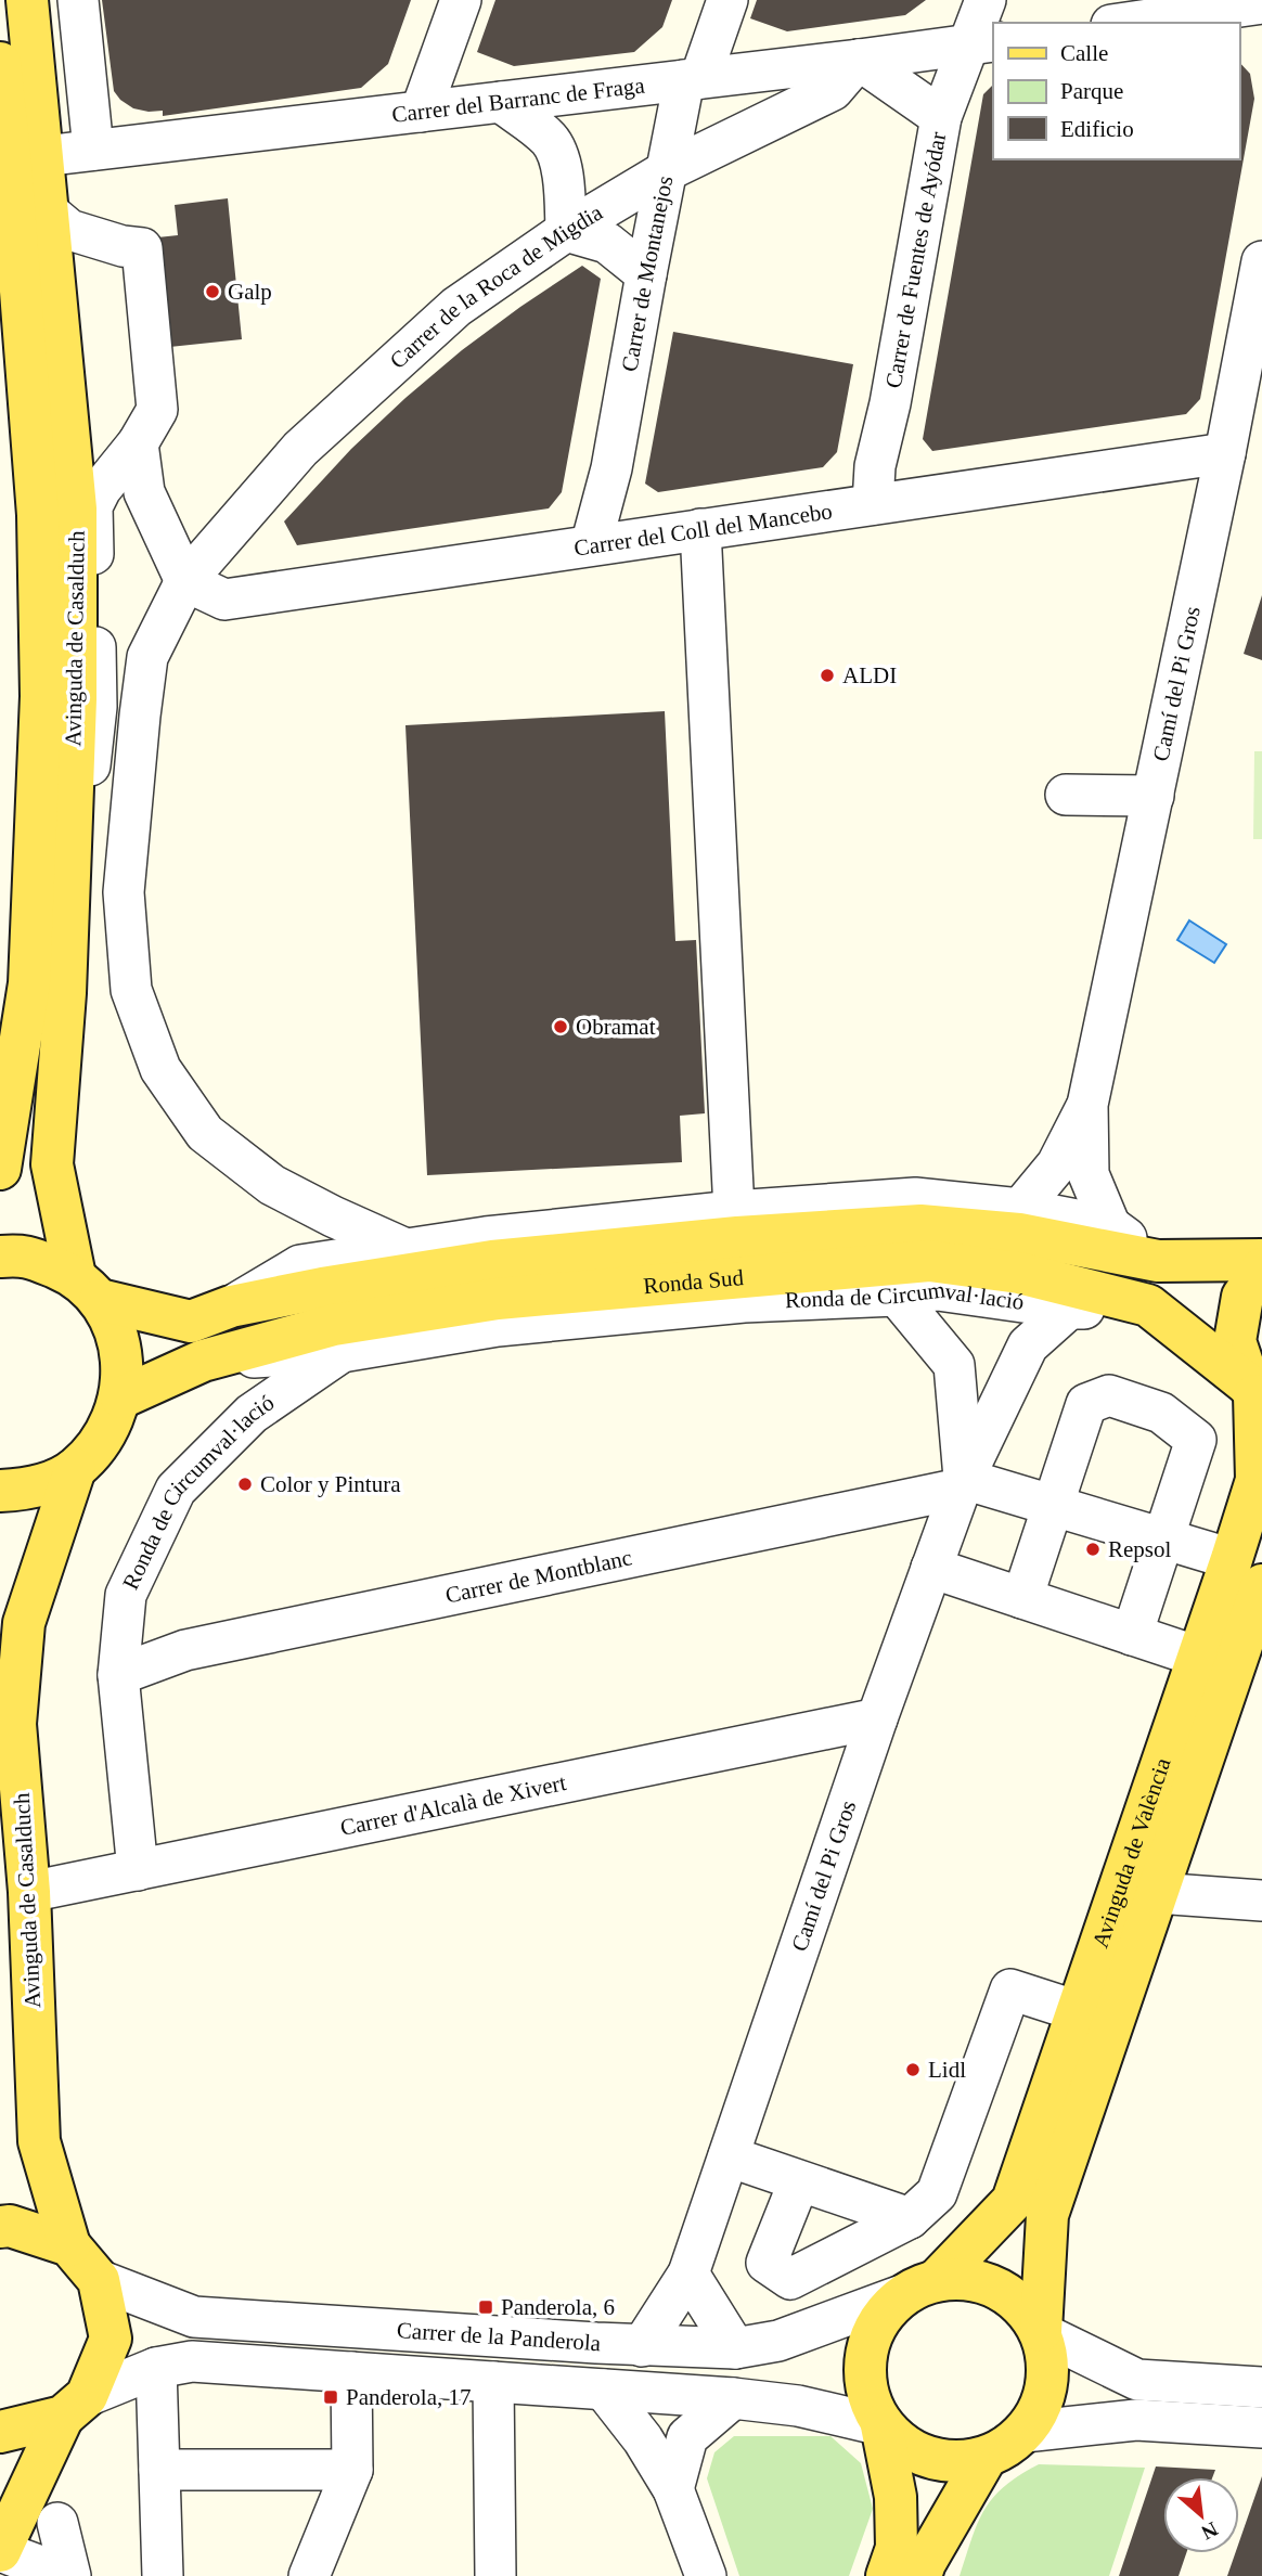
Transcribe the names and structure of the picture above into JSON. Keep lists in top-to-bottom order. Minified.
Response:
{"streets":{"main road":["Avinguda de Casalduch","Ronda Sud","Avinguda de València"],"street":["Carrer del Barranc de Fraga","Carrer de Fuentes de Ayódar","Carrer de Montanejos","Carrer de la Roca de Migdia","Carrer del Coll del Mancebo","Camí del Pi Gros","Ronda de Circumval·lació","Carrer de Montblanc","Carrer d'Alcalà de Xivert","Carrer de la Panderola"]},"crossings":[["Carrer del Barranc de Fraga","Carrer de Fuentes de Ayódar"],["Carrer del Barranc de Fraga","Carrer de Montanejos"],["Carrer del Barranc de Fraga","Carrer de la Roca de Migdia"],["Carrer del Barranc de Fraga","Avinguda de Casalduch"],["Carrer de Fuentes de Ayódar","Carrer de la Roca de Migdia"],["Carrer de Fuentes de Ayódar","Carrer del Coll del Mancebo"],["Carrer de Montanejos","Carrer de la Roca de Migdia"],["Carrer de Montanejos","Carrer del Coll del Mancebo"],["Carrer de la Roca de Migdia","Carrer del Coll del Mancebo"],["Carrer de la Roca de Migdia","Ronda Sud"],["Carrer del Coll del Mancebo","Camí del Pi Gros"],["Avinguda de Casalduch","Ronda Sud"],["Avinguda de Casalduch","Carrer d'Alcalà de Xivert"],["Camí del Pi Gros","Ronda Sud"],["Camí del Pi Gros","Ronda de Circumval·lació"],["Camí del Pi Gros","Carrer de Montblanc"],["Camí del Pi Gros","Carrer d'Alcalà de Xivert"],["Camí del Pi Gros","Carrer de la Panderola"],["Ronda Sud","Ronda de Circumval·lació"],["Ronda Sud","Avinguda de València"],["Ronda de Circumval·lació","Carrer de Montblanc"],["Ronda de Circumval·lació","Carrer d'Alcalà de Xivert"],["Avinguda de València","Carrer de la Panderola"]],"places":{"other":["Galp","ALDI","Obramat","Color y Pintura","Repsol","Lidl"],"transit":["Panderola, 6","Panderola, 17"]},"legend":["Calle","Parque","Edificio"],"north":"bottom right"}
